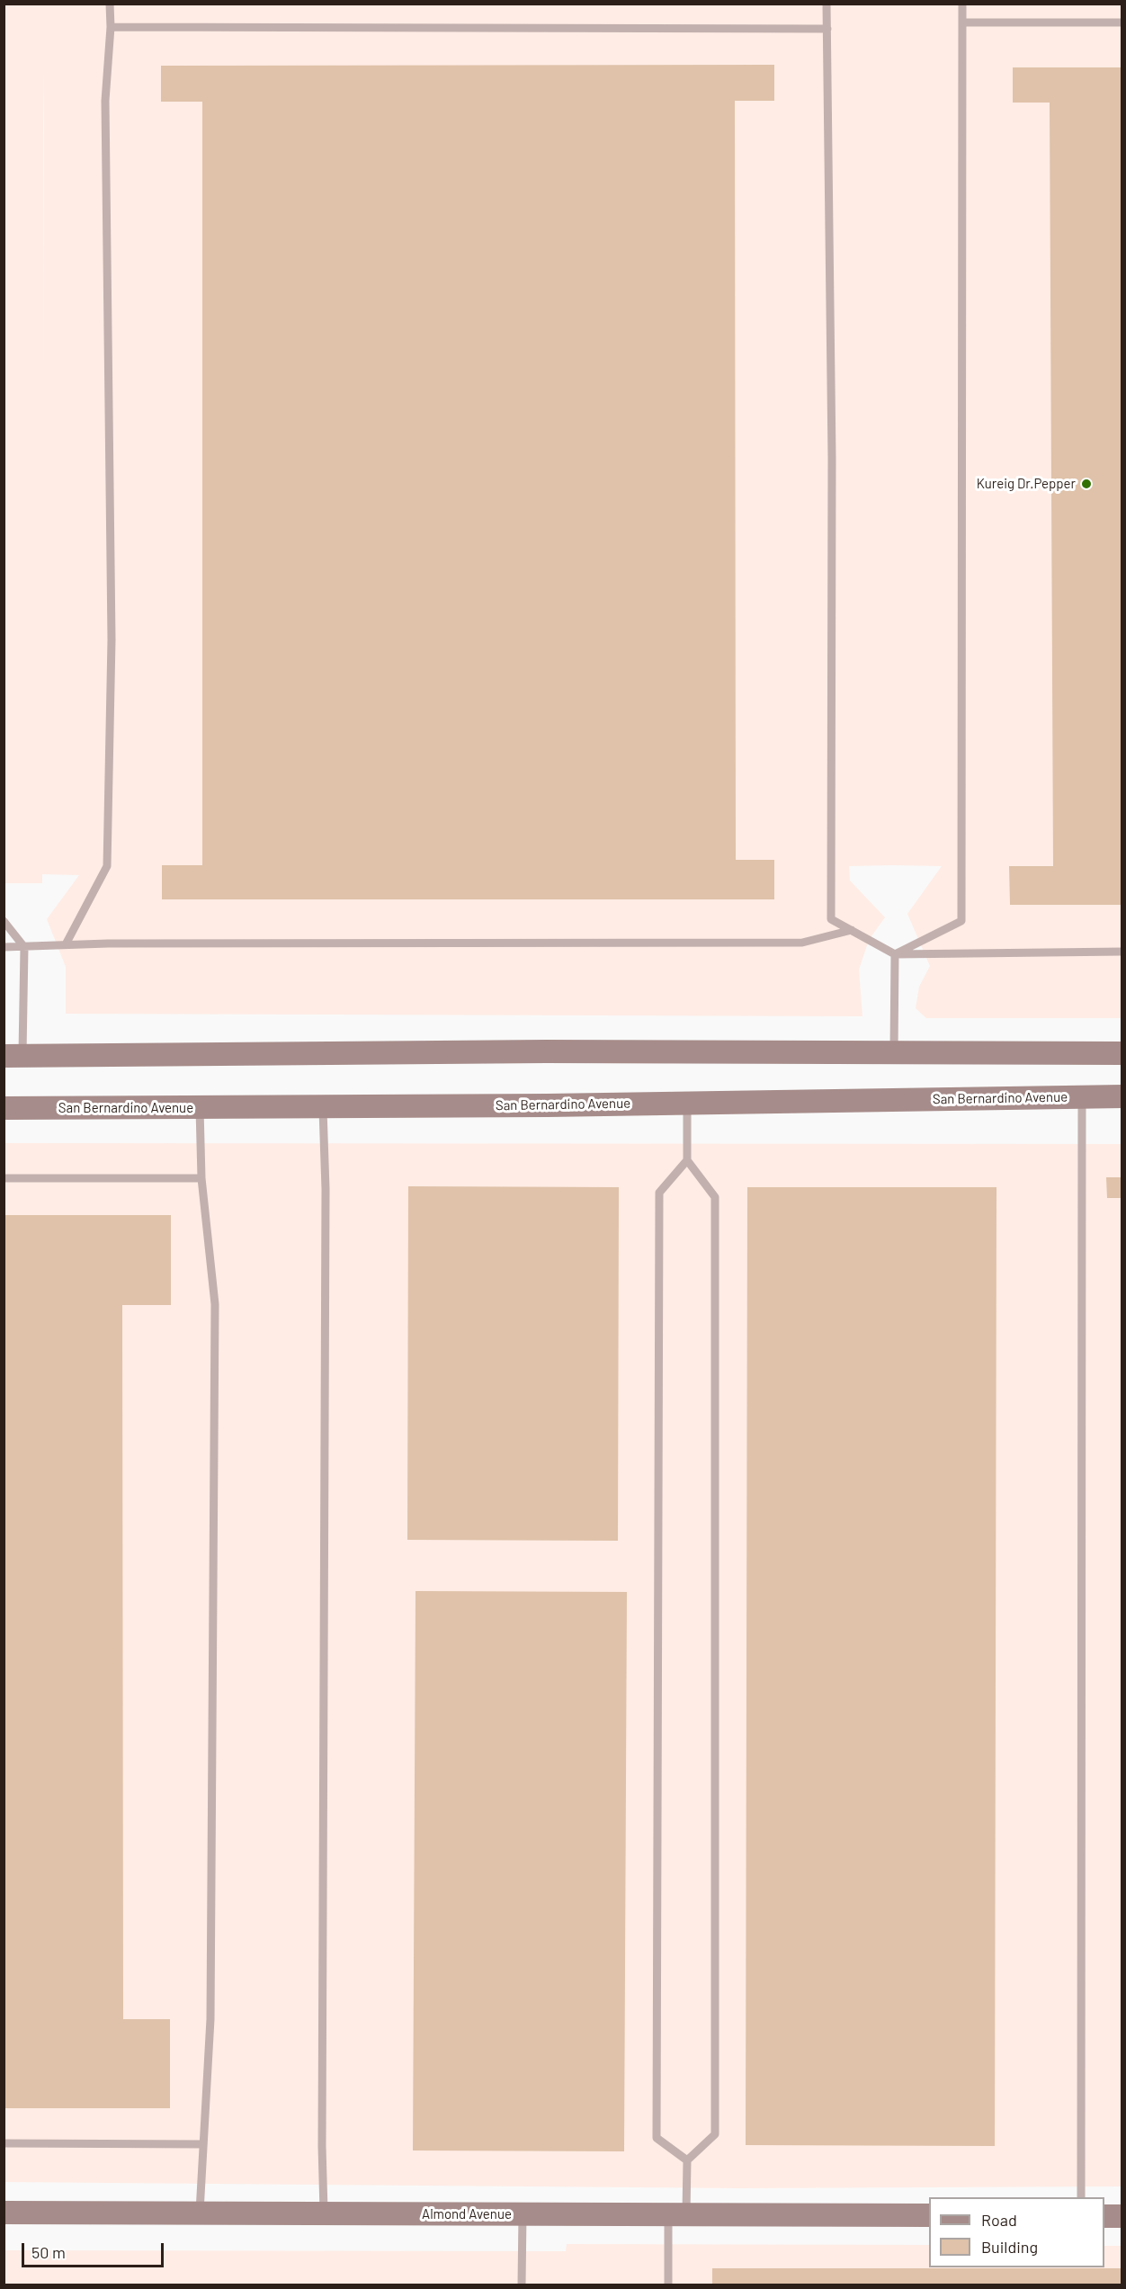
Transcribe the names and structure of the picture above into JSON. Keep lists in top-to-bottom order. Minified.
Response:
{"streets":{"main road":["San Bernardino Avenue","Almond Avenue"]},"places":["Kureig Dr.Pepper"],"legend":["Road","Building"],"scale_bar":"50 m"}
